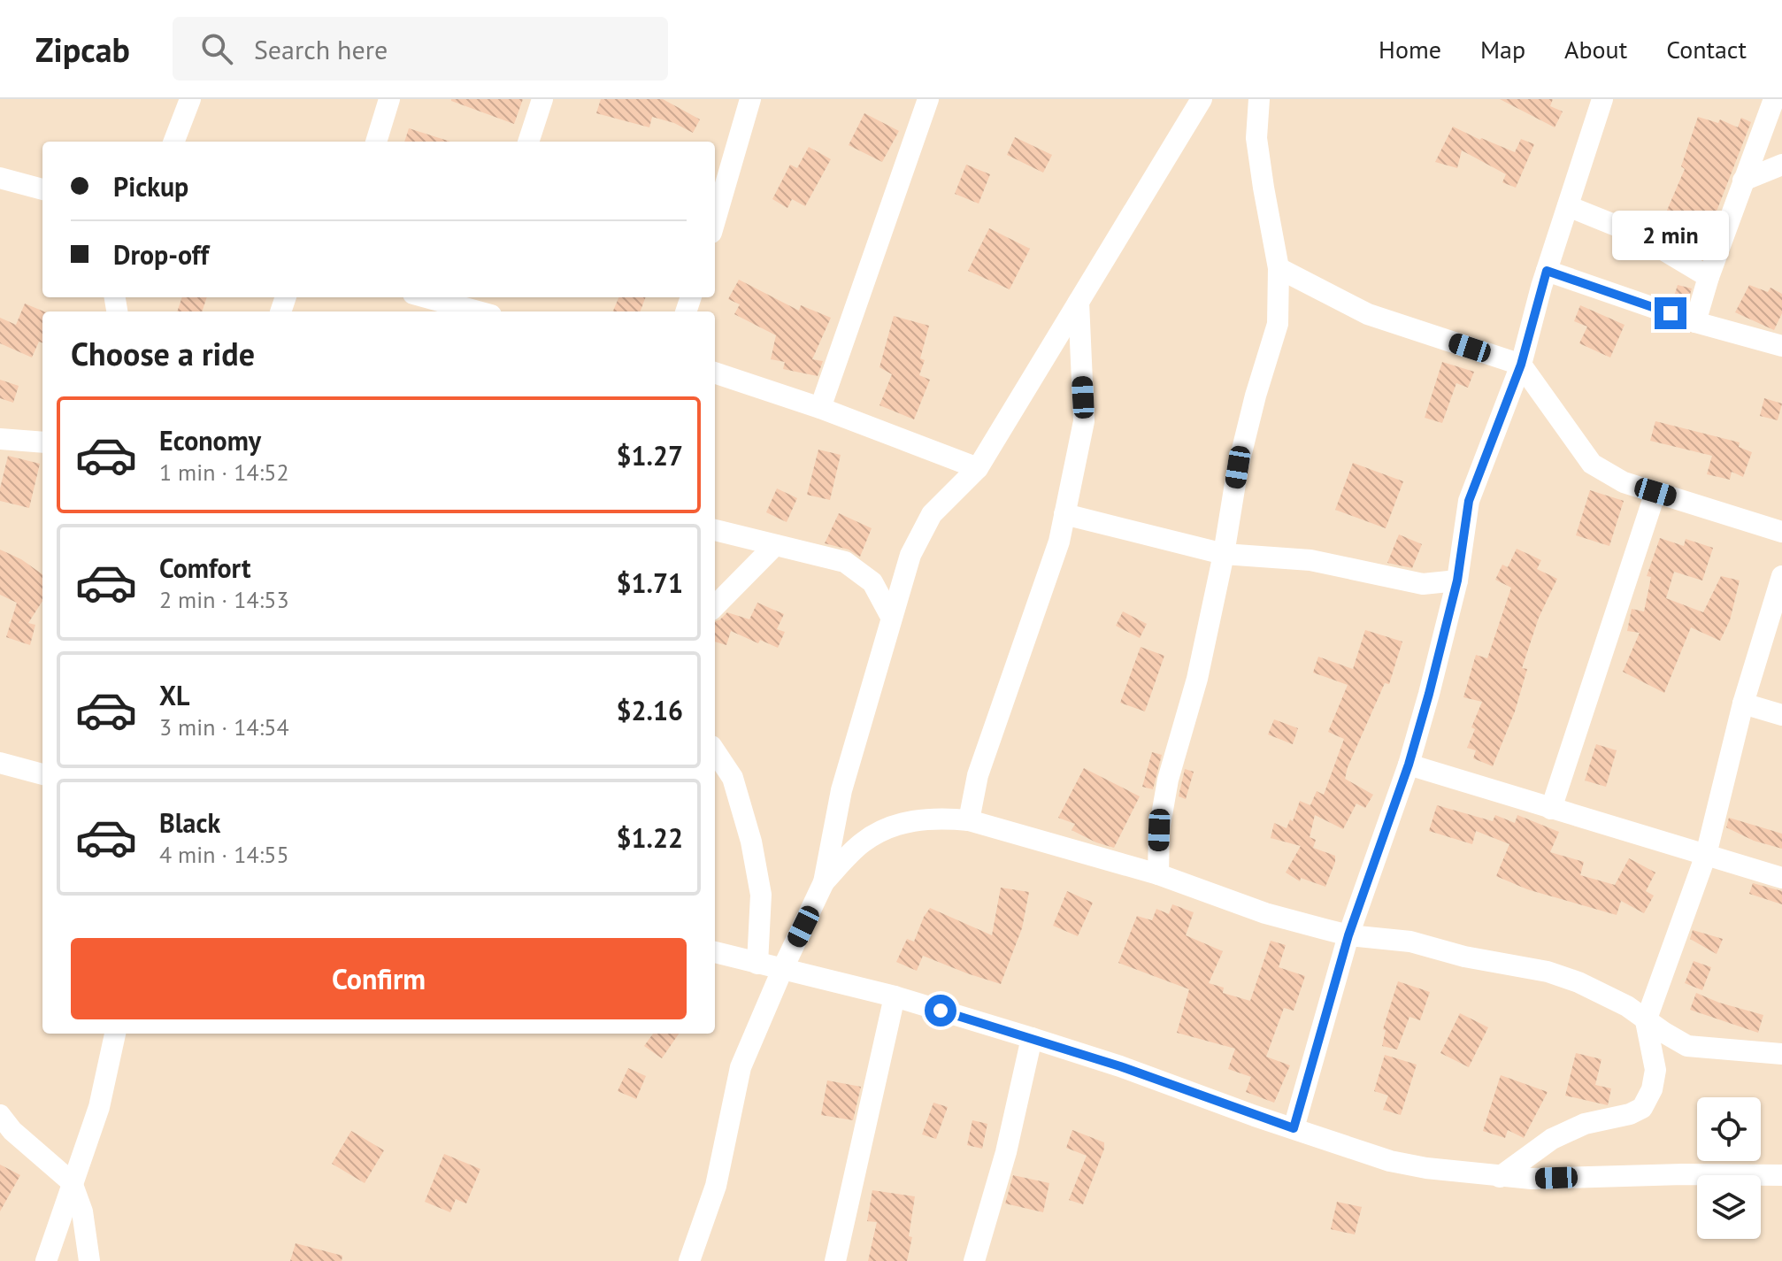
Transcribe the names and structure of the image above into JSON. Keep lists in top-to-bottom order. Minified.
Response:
{"page":{"header":"Zipcab","search":"Search here","nav":["Home","Map","About","Contact"],"banner":["Pickup","Drop-off"],"bubble":"2 min","heading":"Choose a ride","list":[{"name":"Economy","note":"1 min · 14:52","value":"$1.27"},{"name":"Comfort","note":"2 min · 14:53","value":"$1.71"},{"name":"XL","note":"3 min · 14:54","value":"$2.16"},{"name":"Black","note":"4 min · 14:55","value":"$1.22"}],"buttons":"Confirm"}}
